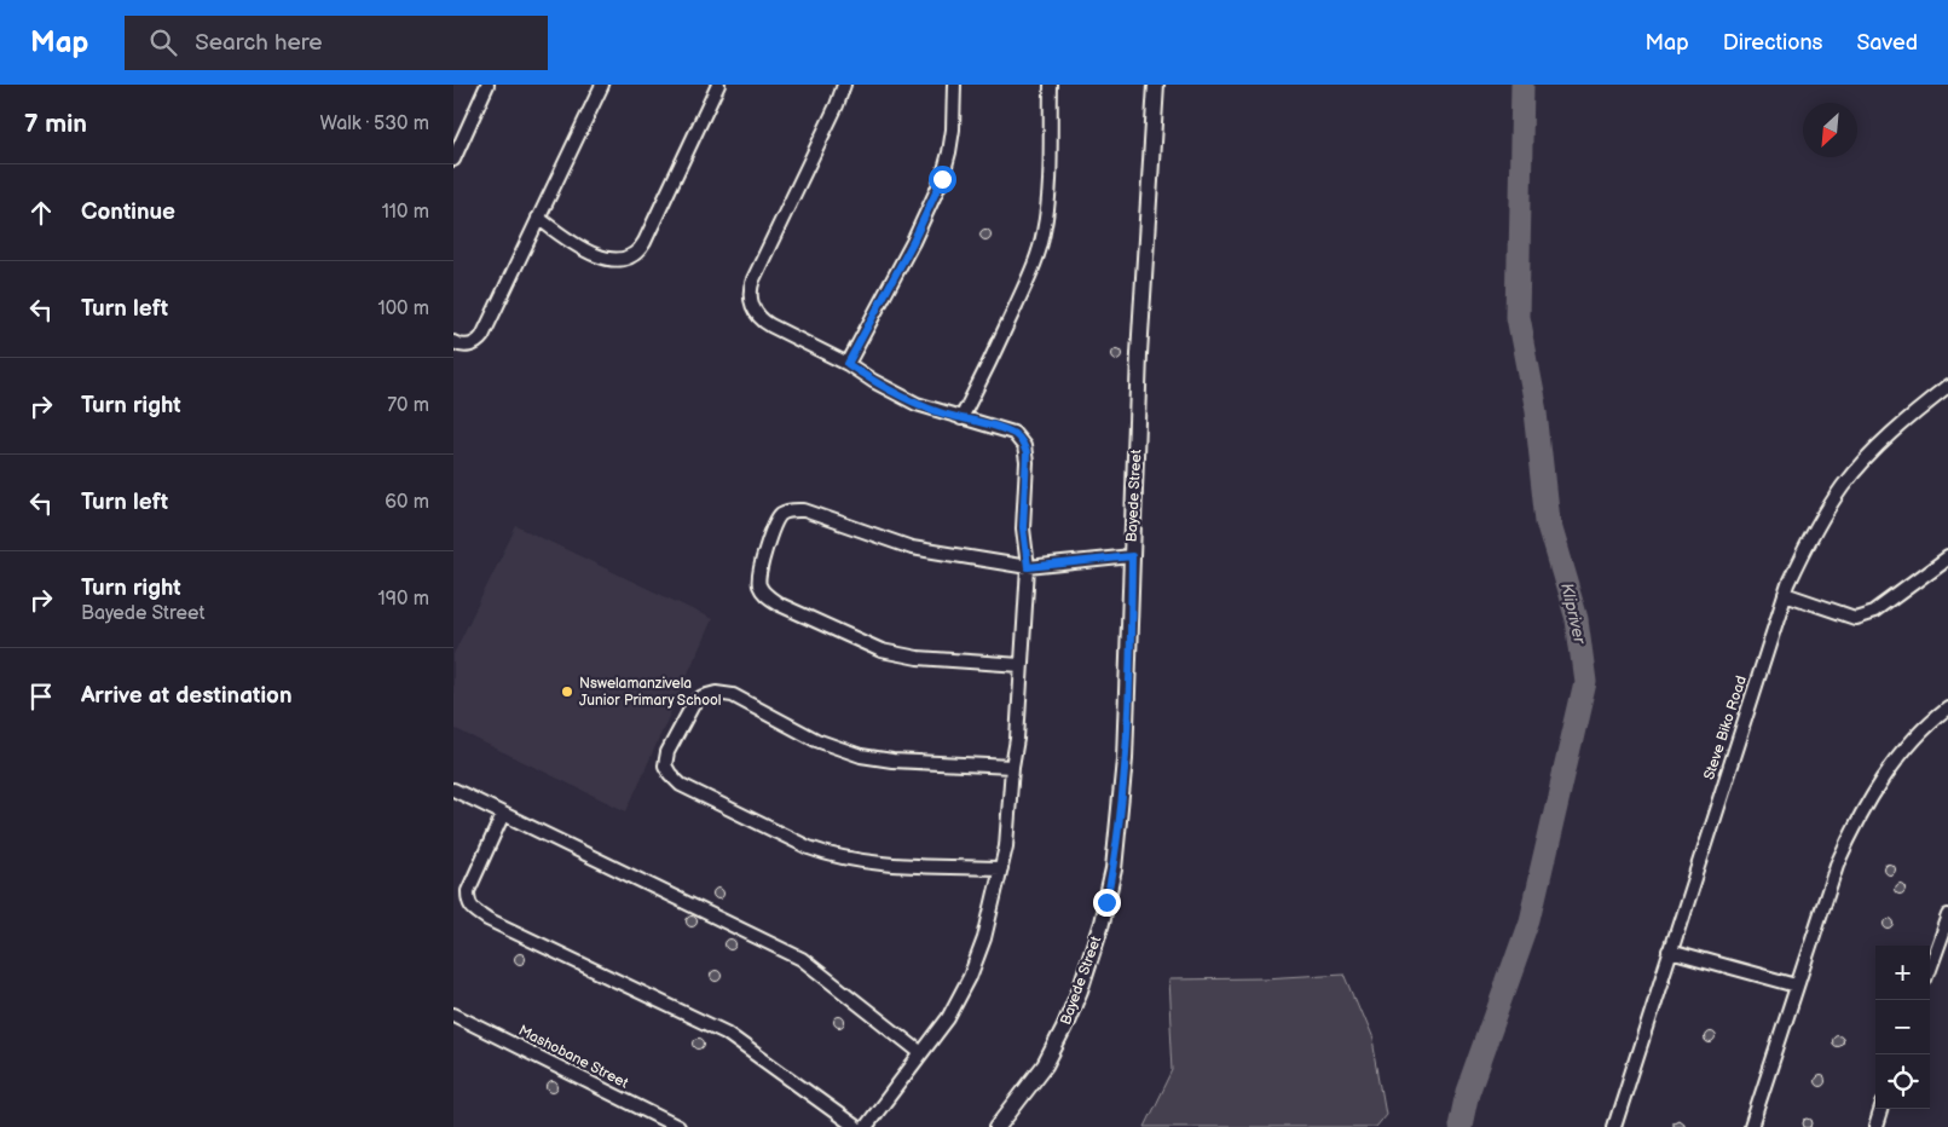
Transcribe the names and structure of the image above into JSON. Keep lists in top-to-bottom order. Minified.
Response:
{"streets":{"street":["Bayede Street","Steve Biko Road","Mashobane Street"]},"water":["Klipriver"],"places":["Nswelamanzivela Junior Primary School"],"north":"bottom left","page":{"header":"Map","search":"Search here","nav":["Map","Directions","Saved"],"heading":["7 min","Walk · 530 m"],"list":[["Continue","110 m"],["Turn left","100 m"],["Turn right","70 m"],["Turn left","60 m"],["Turn right","Bayede Street","190 m"],"Arrive at destination"],"map_buttons":["+","−"]}}
